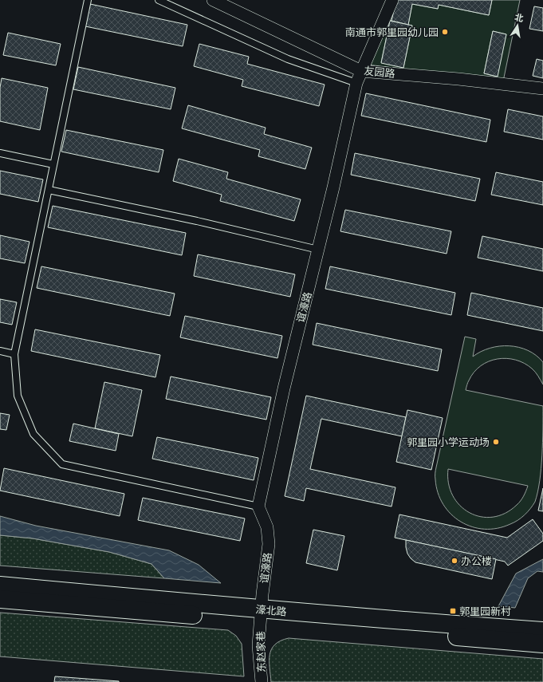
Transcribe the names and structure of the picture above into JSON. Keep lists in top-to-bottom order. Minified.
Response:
{"streets":{"street":["友园路","谊濠路","濠北路","东赵家巷"]},"crossings":[["友园路","谊濠路"],["谊濠路","濠北路"],["谊濠路","东赵家巷"],["濠北路","东赵家巷"]],"places":{"other":["南通市郭里园幼儿园","郭里园小学运动场","办公楼"],"transit":["郭里园新村"]},"north":"top"}
